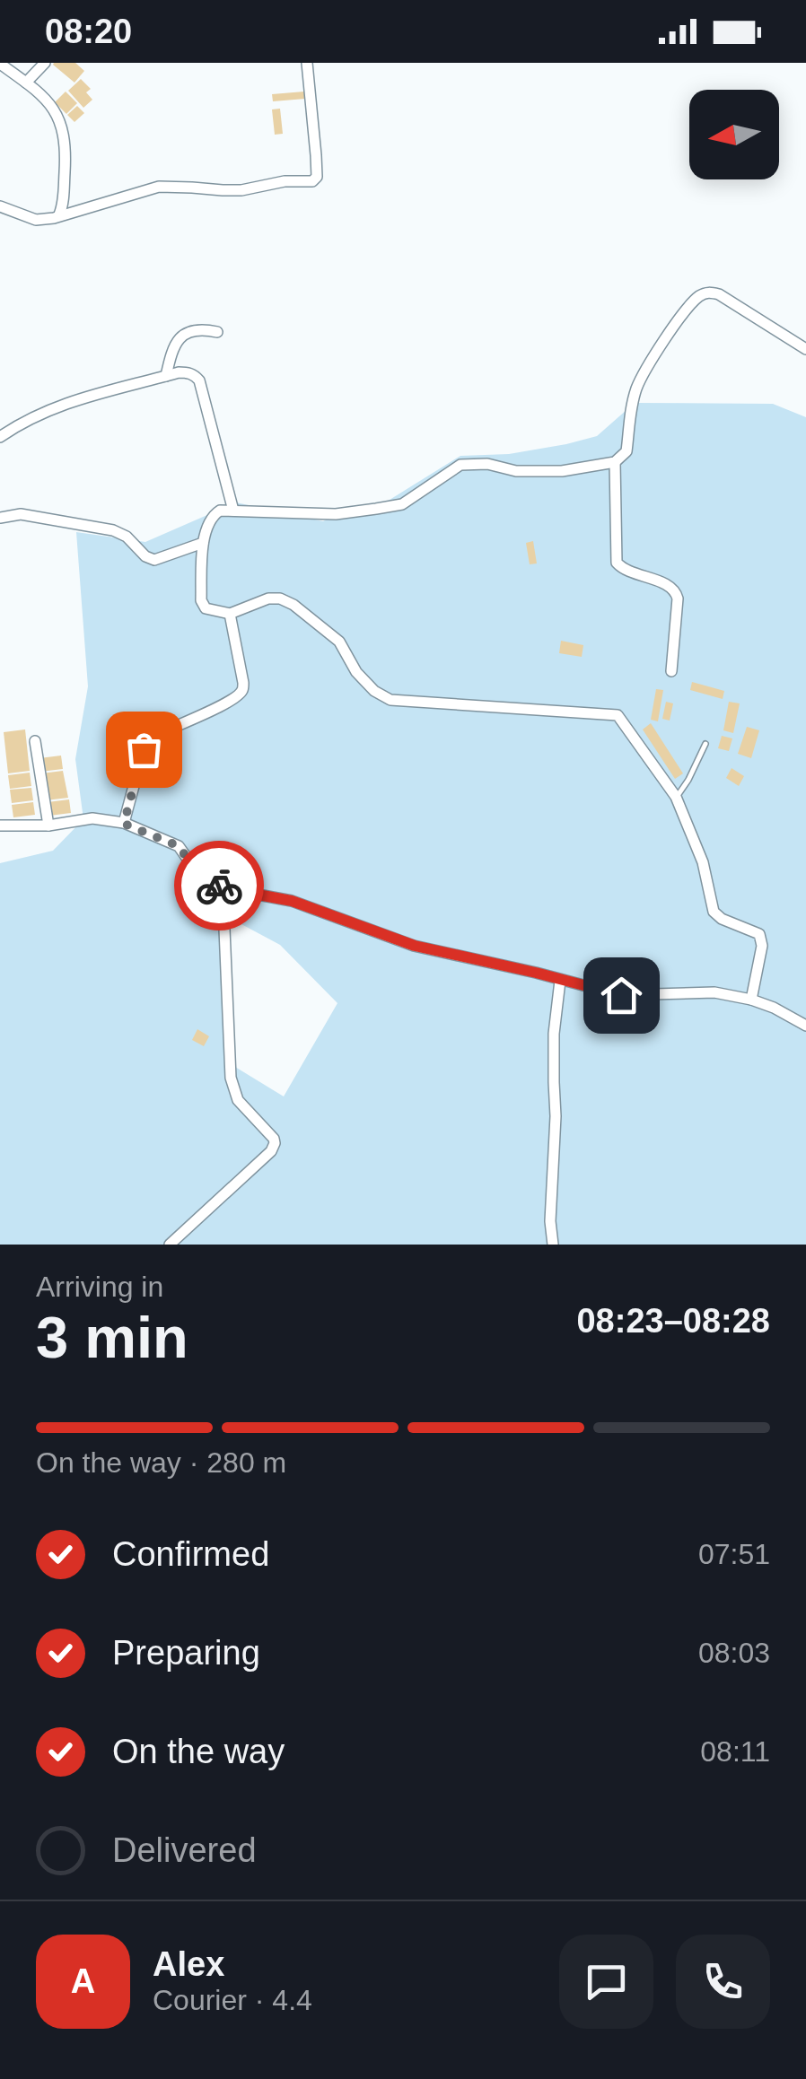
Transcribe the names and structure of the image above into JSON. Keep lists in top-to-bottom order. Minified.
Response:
{"north":"left","page":{"status":"08:20","heading":["3 min","Arriving in","08:23–08:28"],"panel":["Alex","Courier · 4.4"],"bar":"On the way · 280 m","list":[["Confirmed","07:51"],["Preparing","08:03"],["On the way","08:11"],"Delivered"],"round":"A"}}
